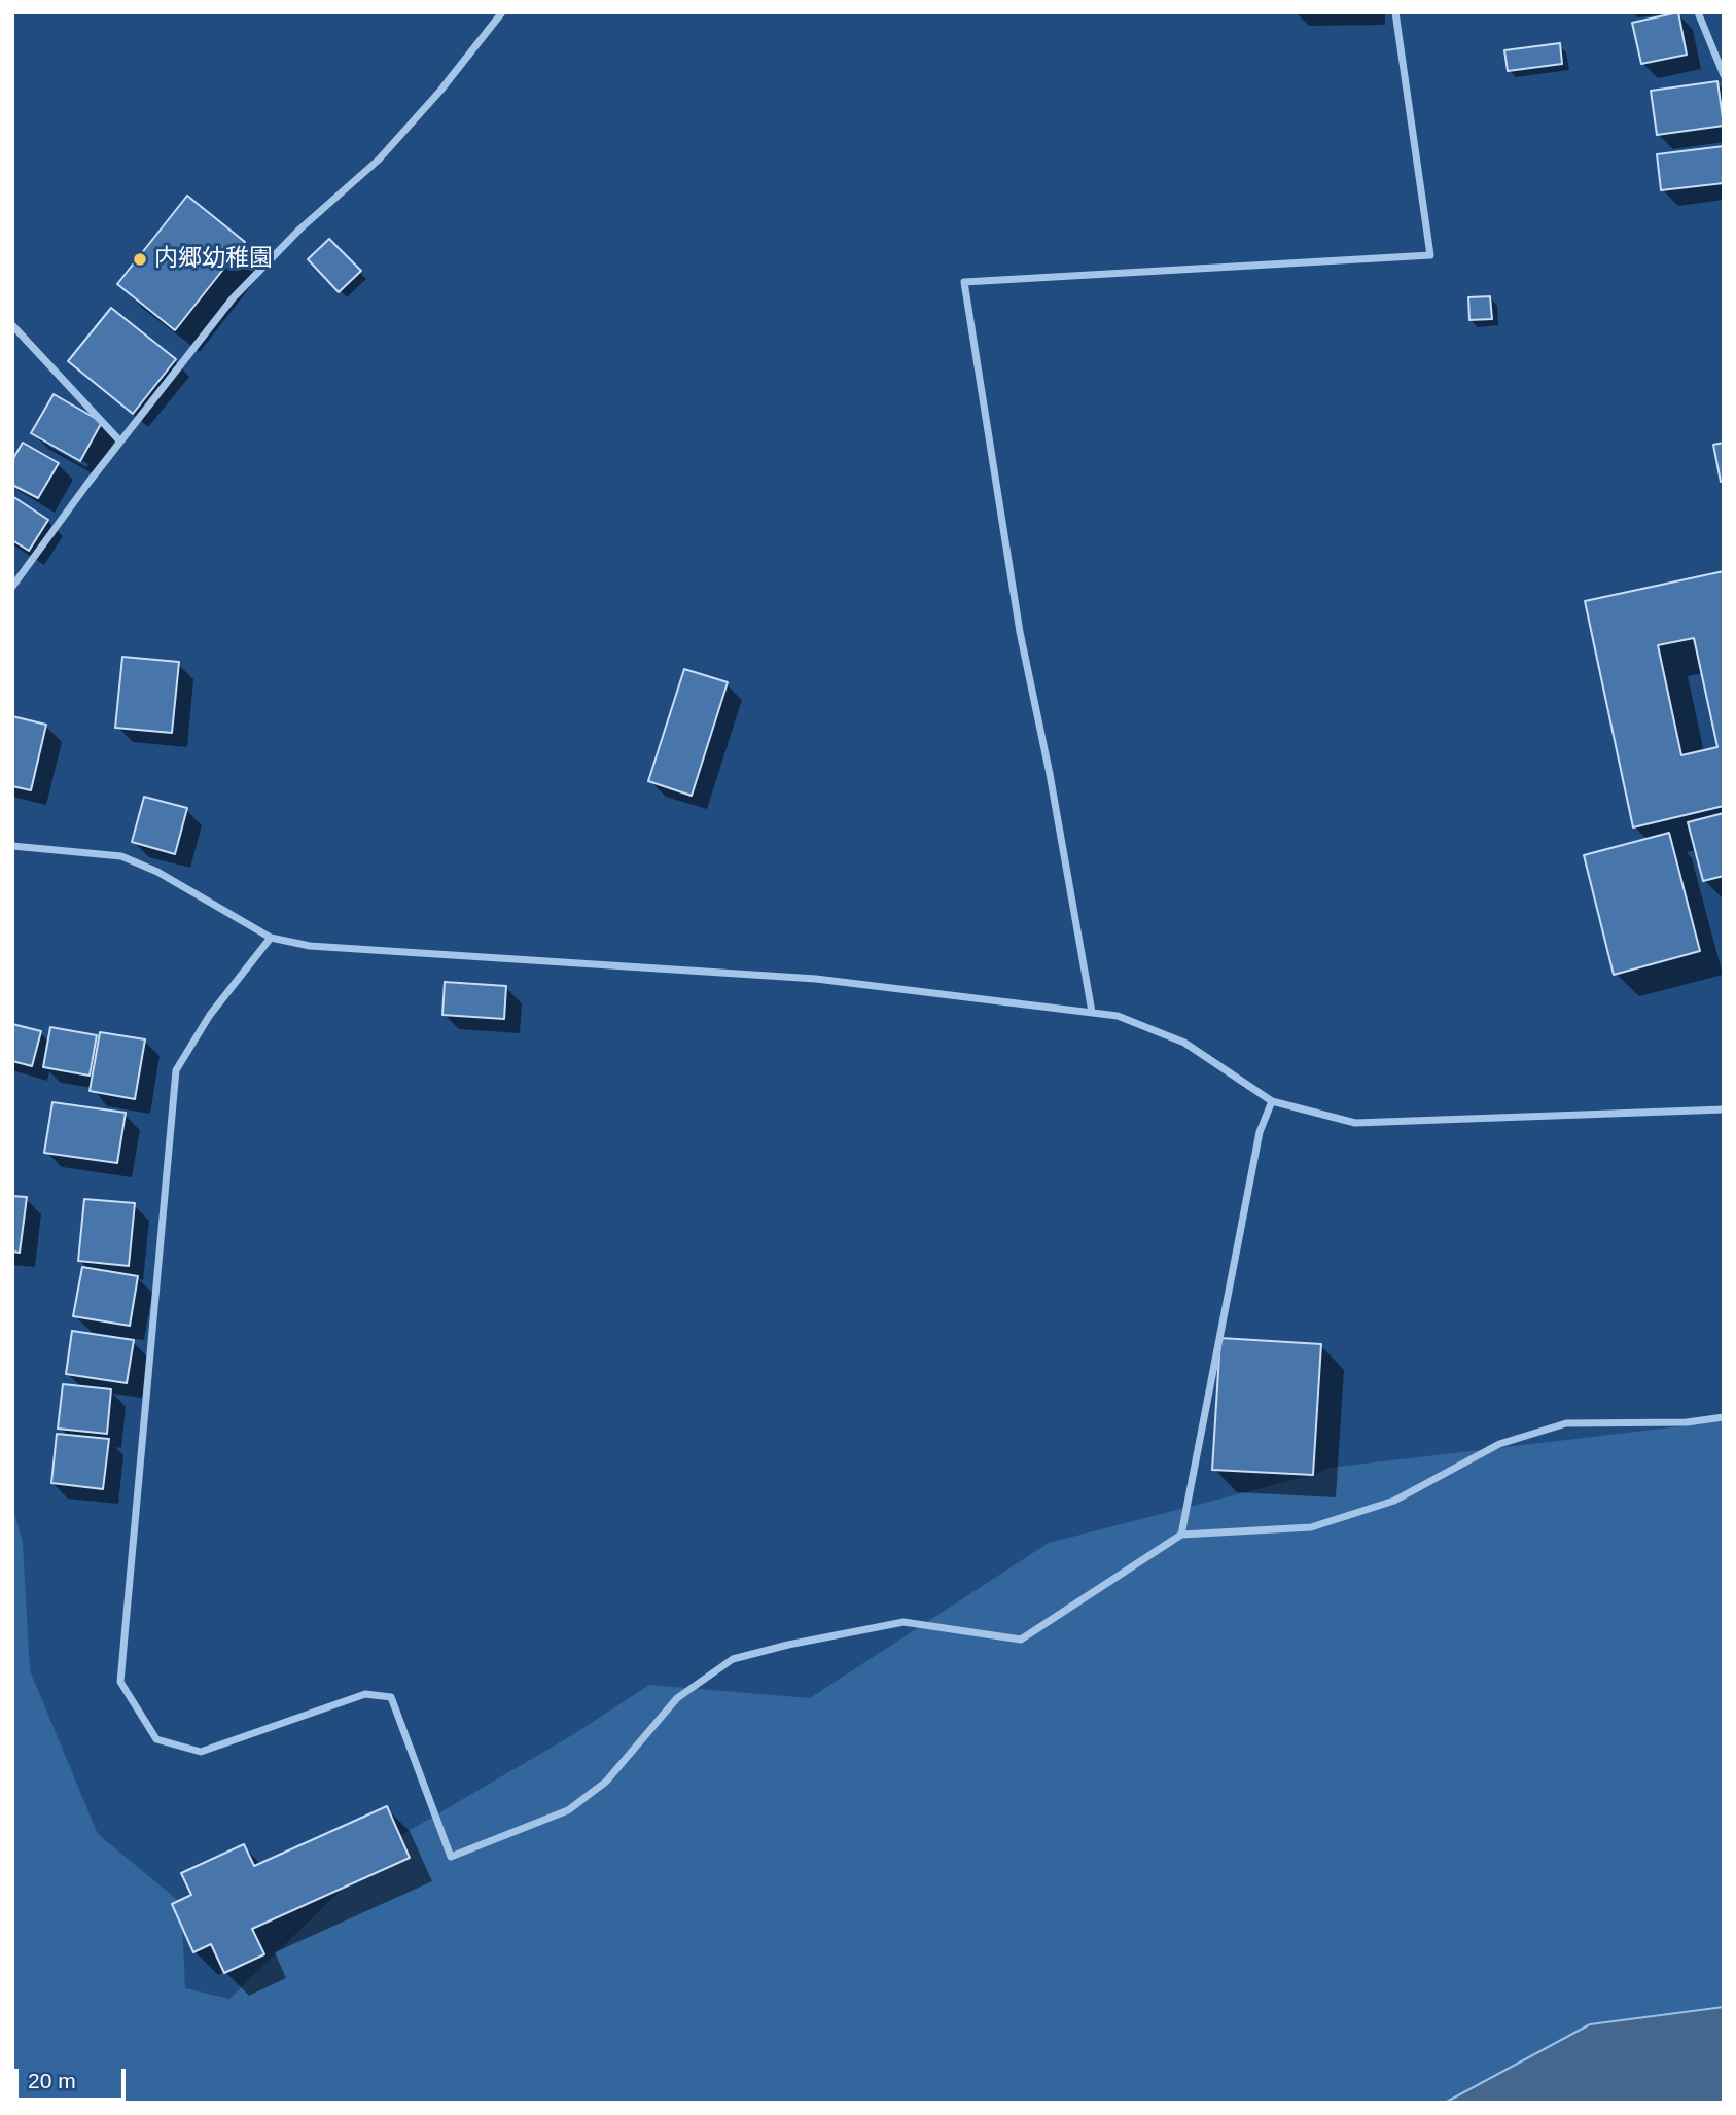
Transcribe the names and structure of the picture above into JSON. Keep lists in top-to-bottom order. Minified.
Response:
{"places":["内郷幼稚園"],"scale_bar":"20 m"}
